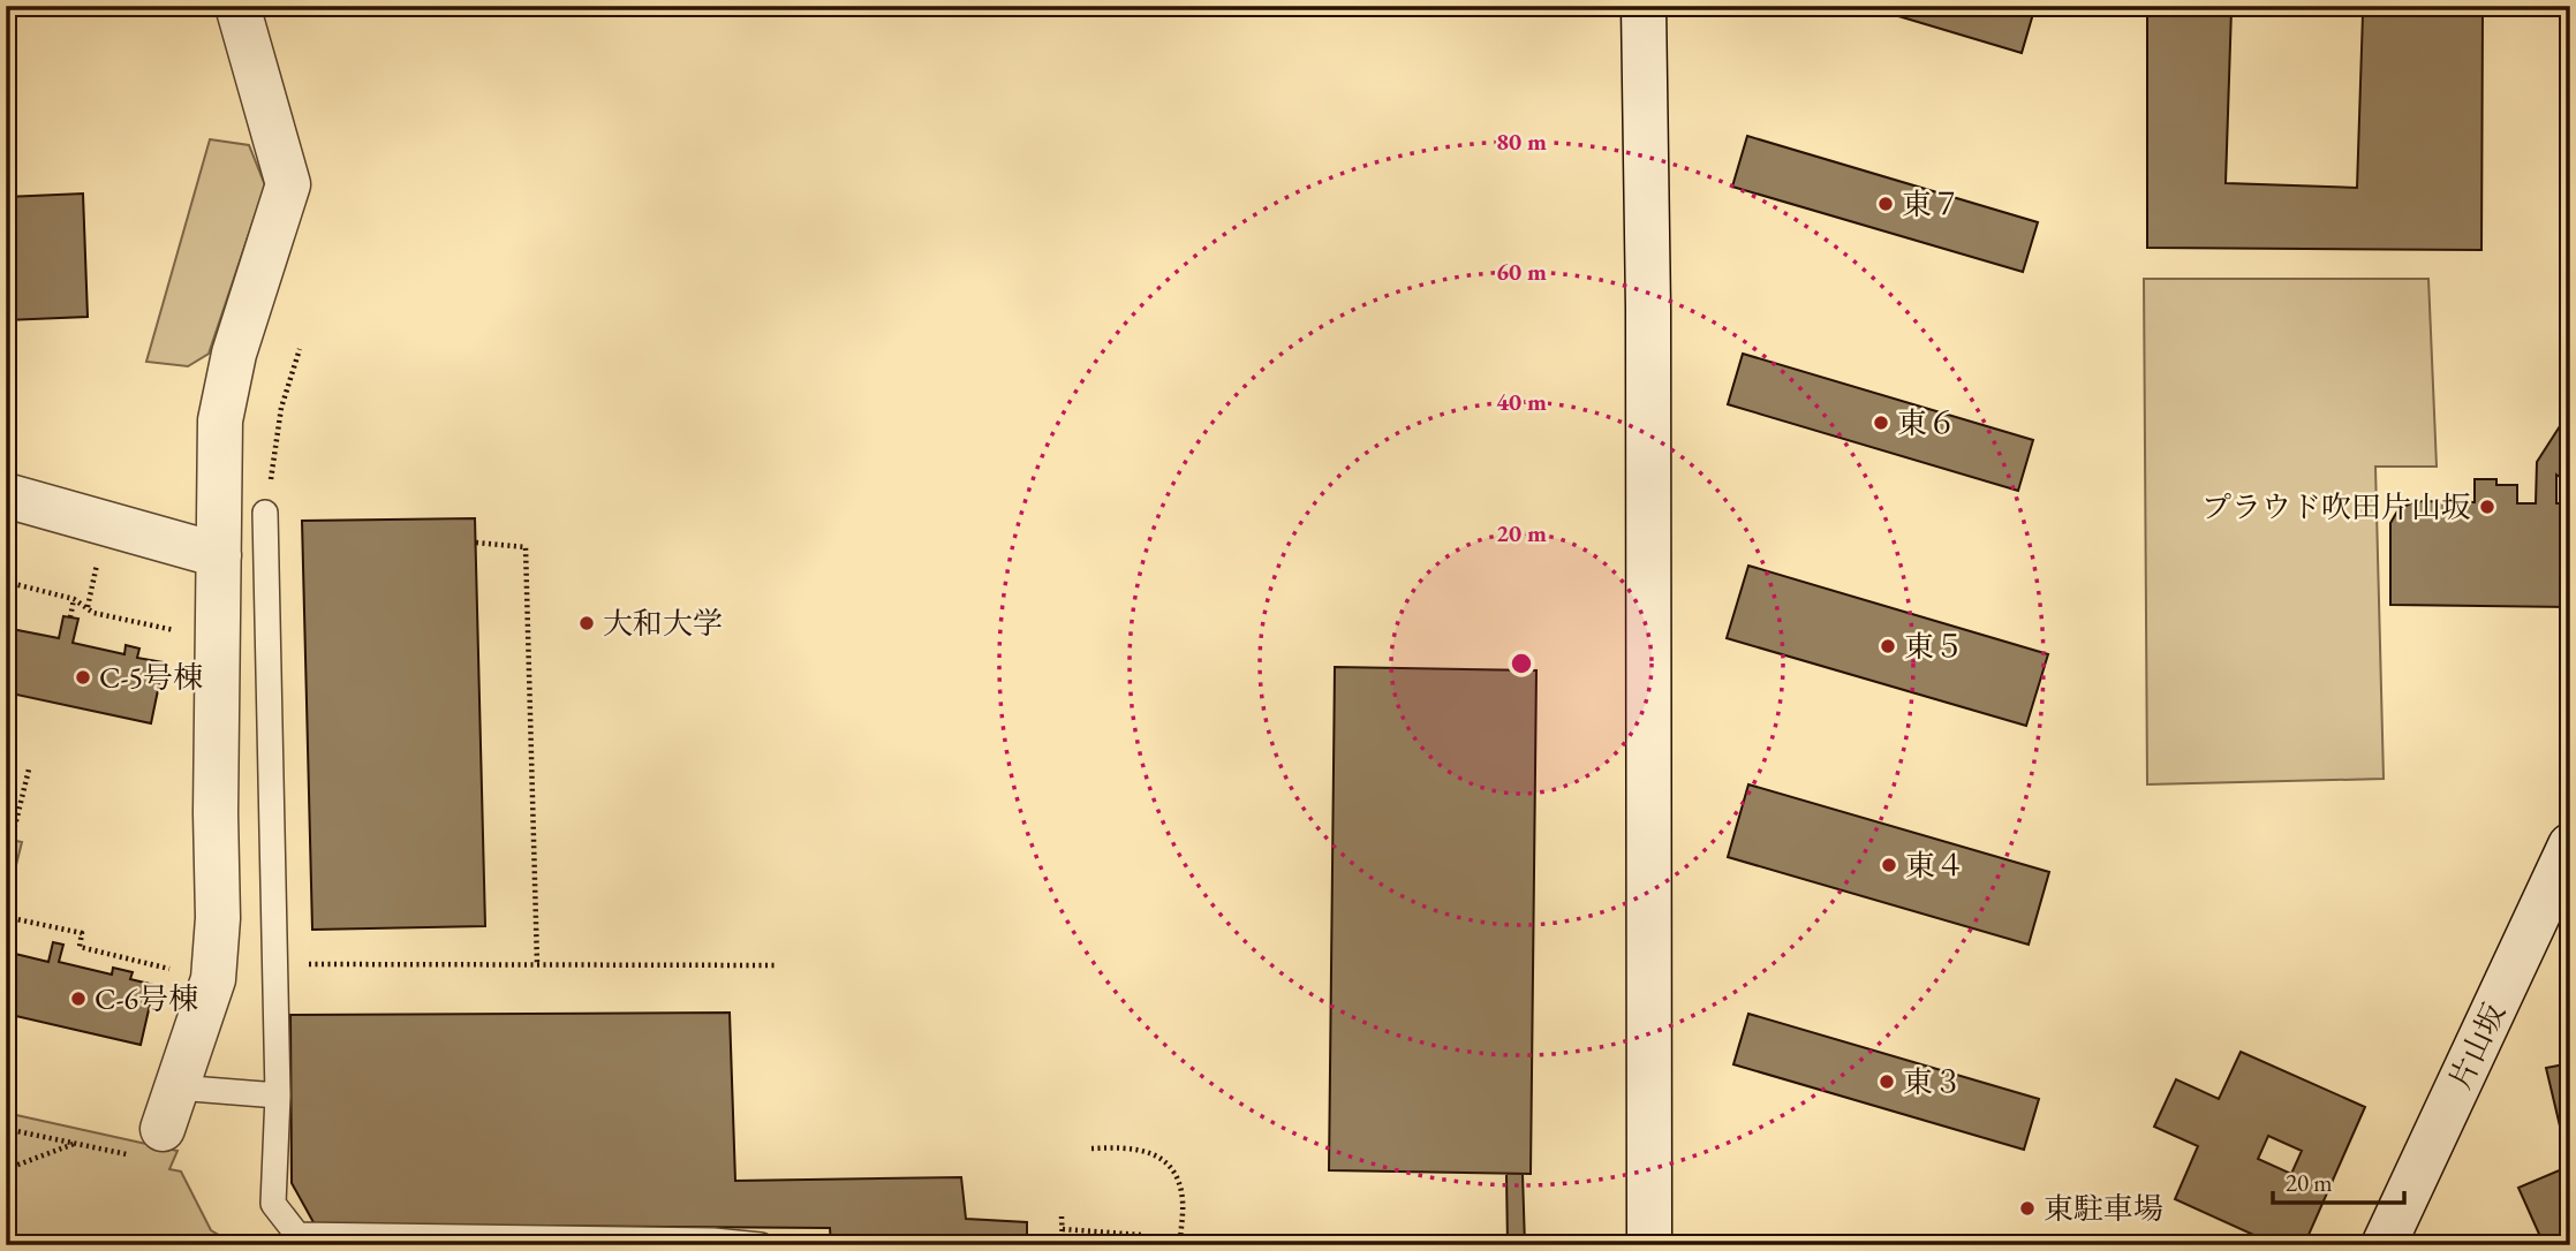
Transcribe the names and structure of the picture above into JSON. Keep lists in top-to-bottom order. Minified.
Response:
{"streets":{"street":["片山坂"]},"places":["東７","東６","プラウド吹田片山坂","大和大学","東５","C-5号棟","東４","C-6号棟","東３","東駐車場"],"scale_bar":"20 m","rings":["80 m","60 m","40 m","20 m"]}
